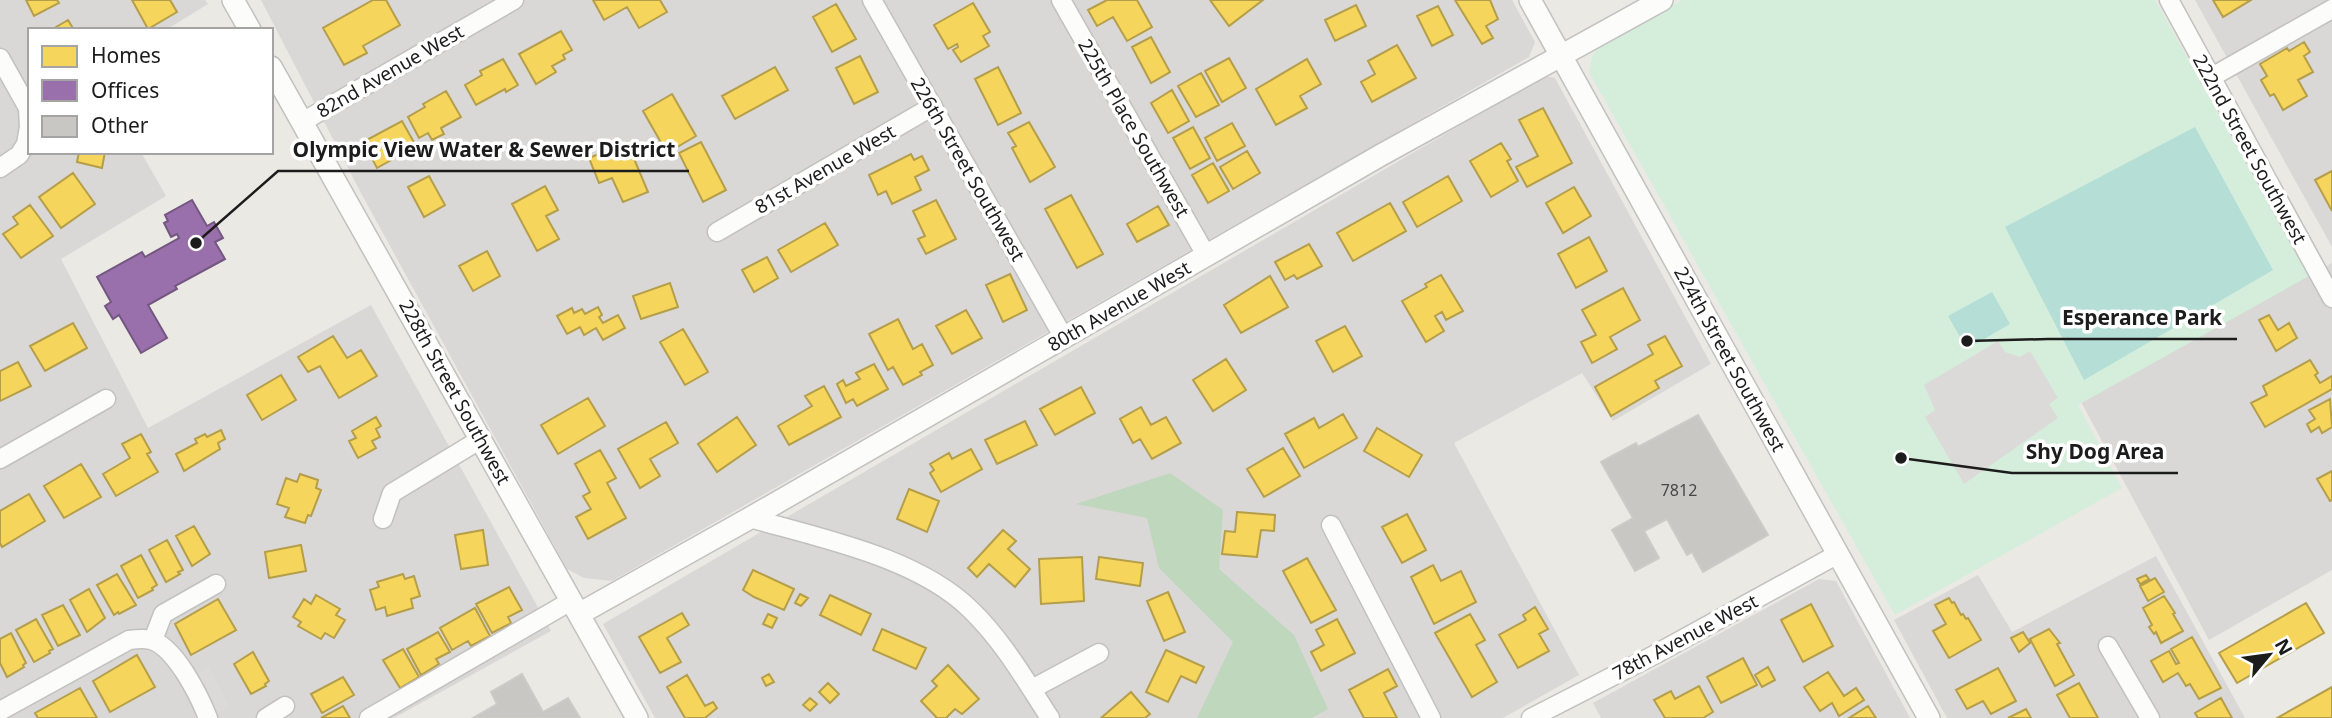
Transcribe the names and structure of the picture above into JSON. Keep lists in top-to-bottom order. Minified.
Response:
{"streets":{"street":["82nd Avenue West","225th Place Southwest","222nd Street Southwest","81st Avenue West","226th Street Southwest","80th Avenue West","224th Street Southwest","228th Street Southwest","78th Avenue West"]},"crossings":[["82nd Avenue West","228th Street Southwest"],["225th Place Southwest","80th Avenue West"],["81st Avenue West","226th Street Southwest"],["226th Street Southwest","80th Avenue West"],["80th Avenue West","224th Street Southwest"],["80th Avenue West","228th Street Southwest"],["224th Street Southwest","78th Avenue West"]],"places":["Olympic View Water & Sewer District","Esperance Park","Shy Dog Area"],"house_numbers":["7812"],"legend":["Homes","Offices","Other"],"north":"top right"}
